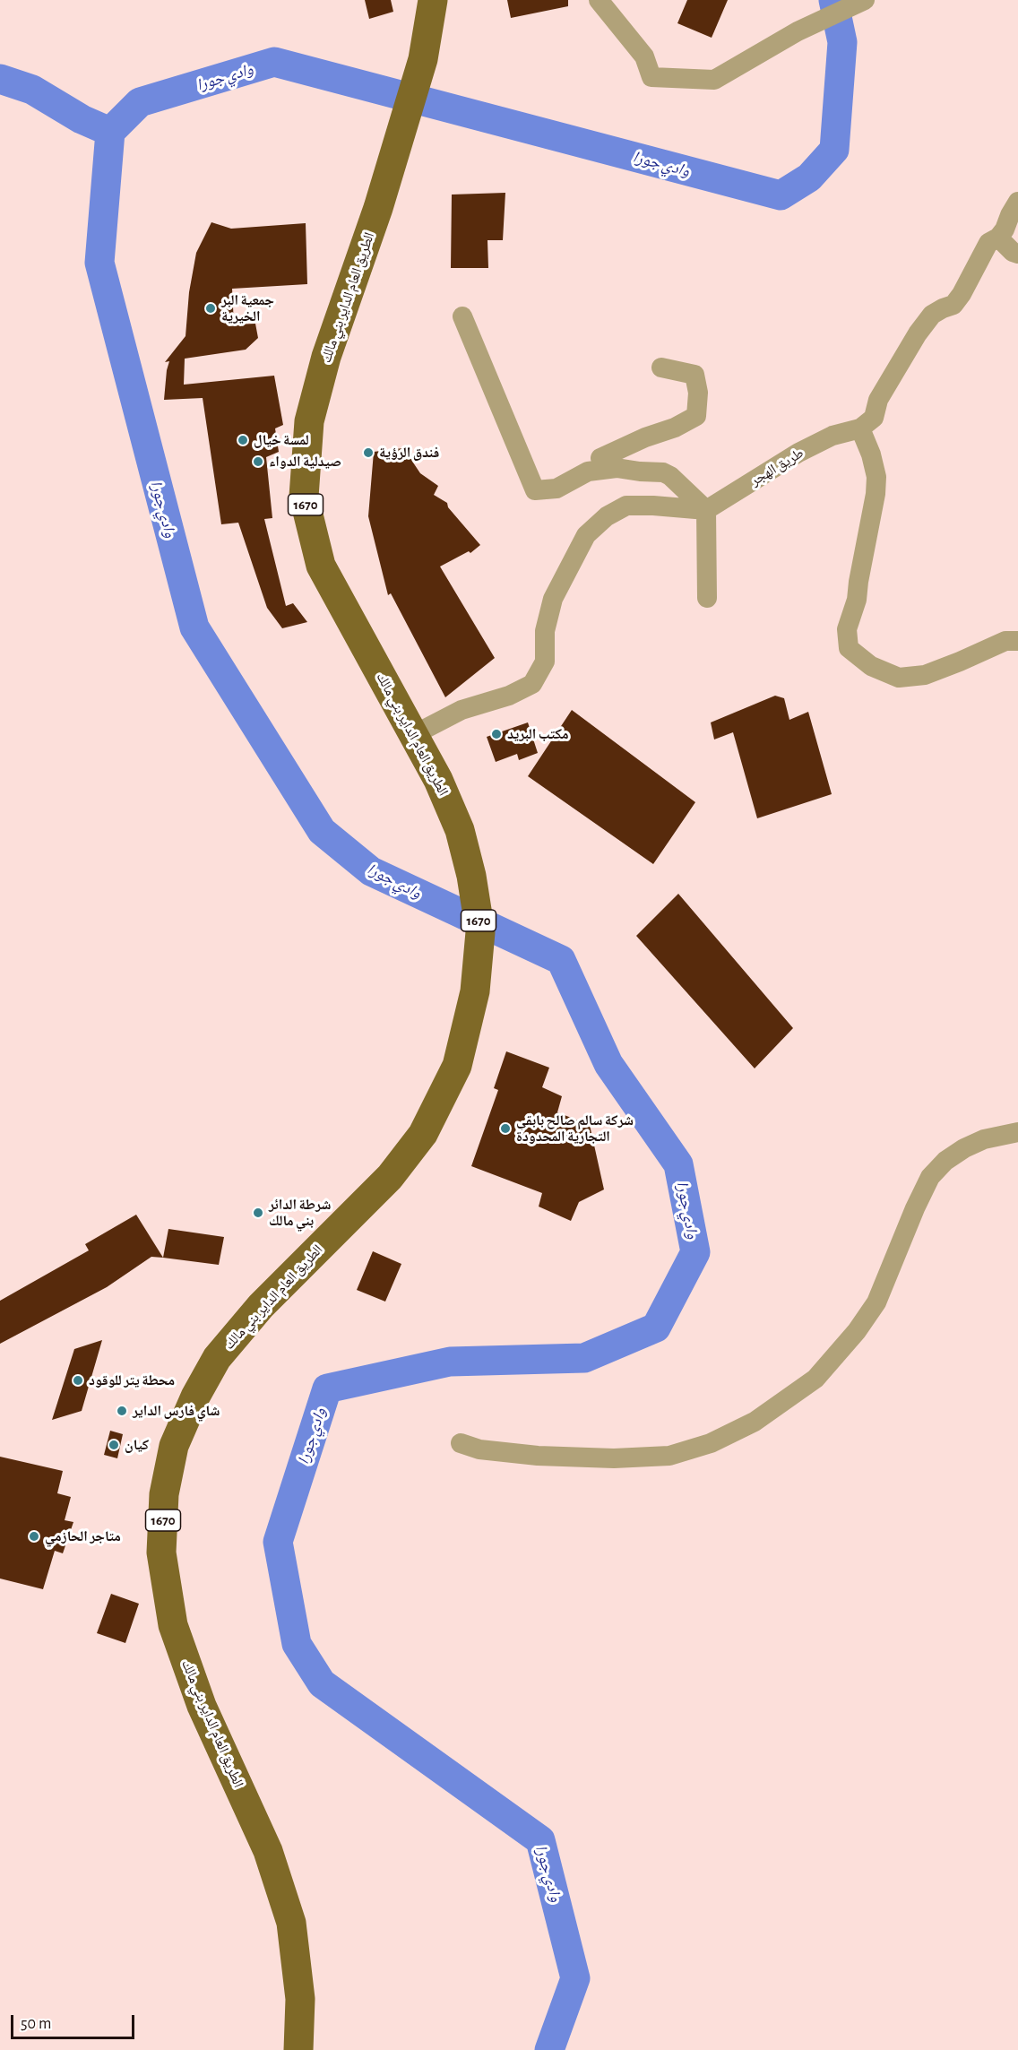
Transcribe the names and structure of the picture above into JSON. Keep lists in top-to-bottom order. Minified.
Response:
{"streets":{"main road":["الطريق العام الداير بني مالك","1670"],"street":["طريق الهجر"]},"water":["وادي جورا"],"places":["جمعية البر الخيرية","لمسة خيال","فندق الرؤية","صيدلية الدواء","مكتب البريد","شركة سالم صالح بابقي التجارية المحدودة","شرطة الدائر بني مالك","محطة يتر للوقود","شاي فارس الداير","كيان","متاجر الحازمي"],"scale_bar":"50 m"}
